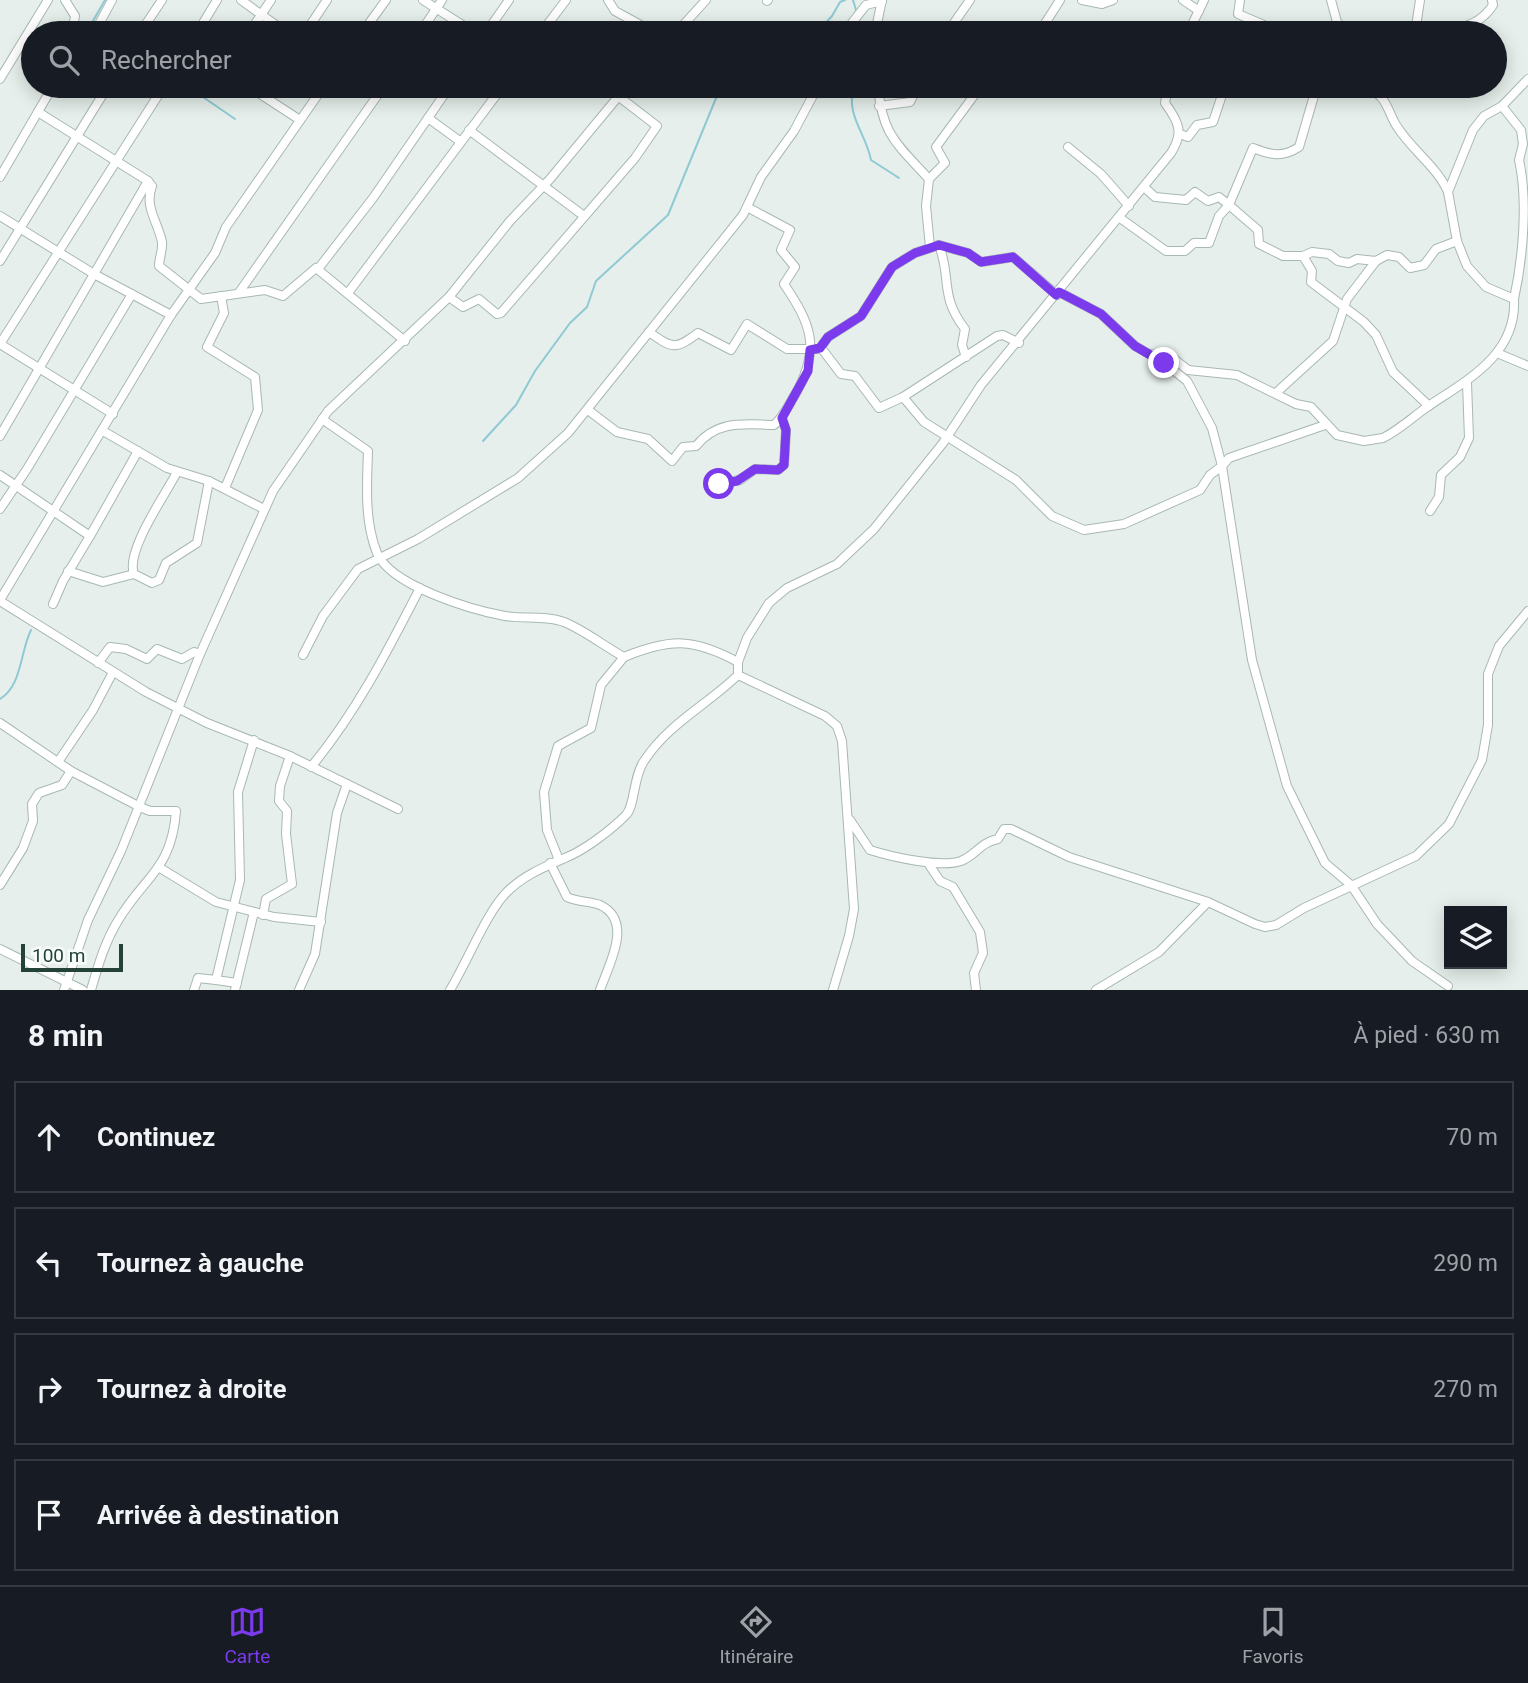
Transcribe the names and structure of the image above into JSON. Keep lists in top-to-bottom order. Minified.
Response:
{"scale_bar":"100 m","page":{"search":"Rechercher","scale":"100 m","heading":["8 min","À pied · 630 m"],"list":[["Continuez","70 m"],["Tournez à gauche","290 m"],["Tournez à droite","270 m"],"Arrivée à destination"],"nav":["Carte","Itinéraire","Favoris"]}}
